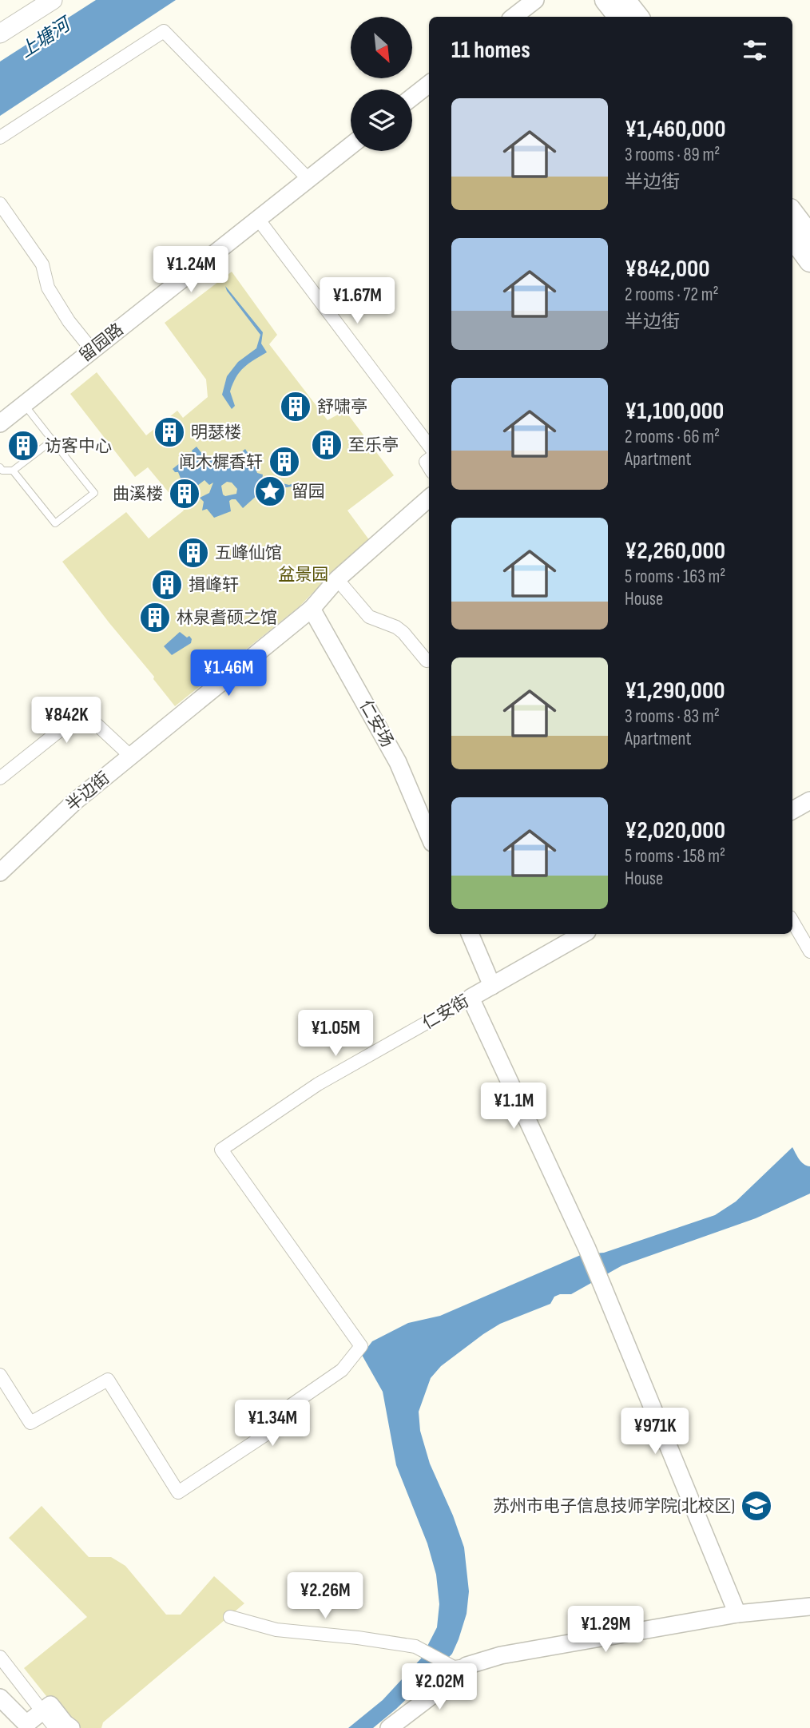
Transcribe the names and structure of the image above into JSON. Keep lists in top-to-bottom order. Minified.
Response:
{"streets":{"street":["留园路","仁安场","半边街","仁安街"]},"crossings":[["仁安场","半边街"]],"water":["上塘河"],"parks":["盆景园"],"places":{"building":["舒啸亭","明瑟楼","至乐亭","访客中心","闻木樨香轩","曲溪楼","五峰仙馆","揖峰轩","林泉耆硕之馆"],"place":["留园"],"school or university":["苏州市电子信息技师学院(北校区)"]},"north":"bottom right","page":{"heading":"11 homes","list":[{"name":"¥1,460,000","note":"3 rooms · 89 m² · 半边街"},{"name":"¥842,000","note":"2 rooms · 72 m² · 半边街"},{"name":"¥1,100,000","note":"2 rooms · 66 m² · Apartment"},{"name":"¥2,260,000","note":"5 rooms · 163 m² · House"},{"name":"¥1,290,000","note":"3 rooms · 83 m² · Apartment"},{"name":"¥2,020,000","note":"5 rooms · 158 m² · House"}],"price":["¥1.24M","¥1.67M","¥1.46M","¥842K","¥1.05M","¥1.1M","¥1.34M","¥971K","¥2.26M","¥1.29M","¥2.02M"]}}
